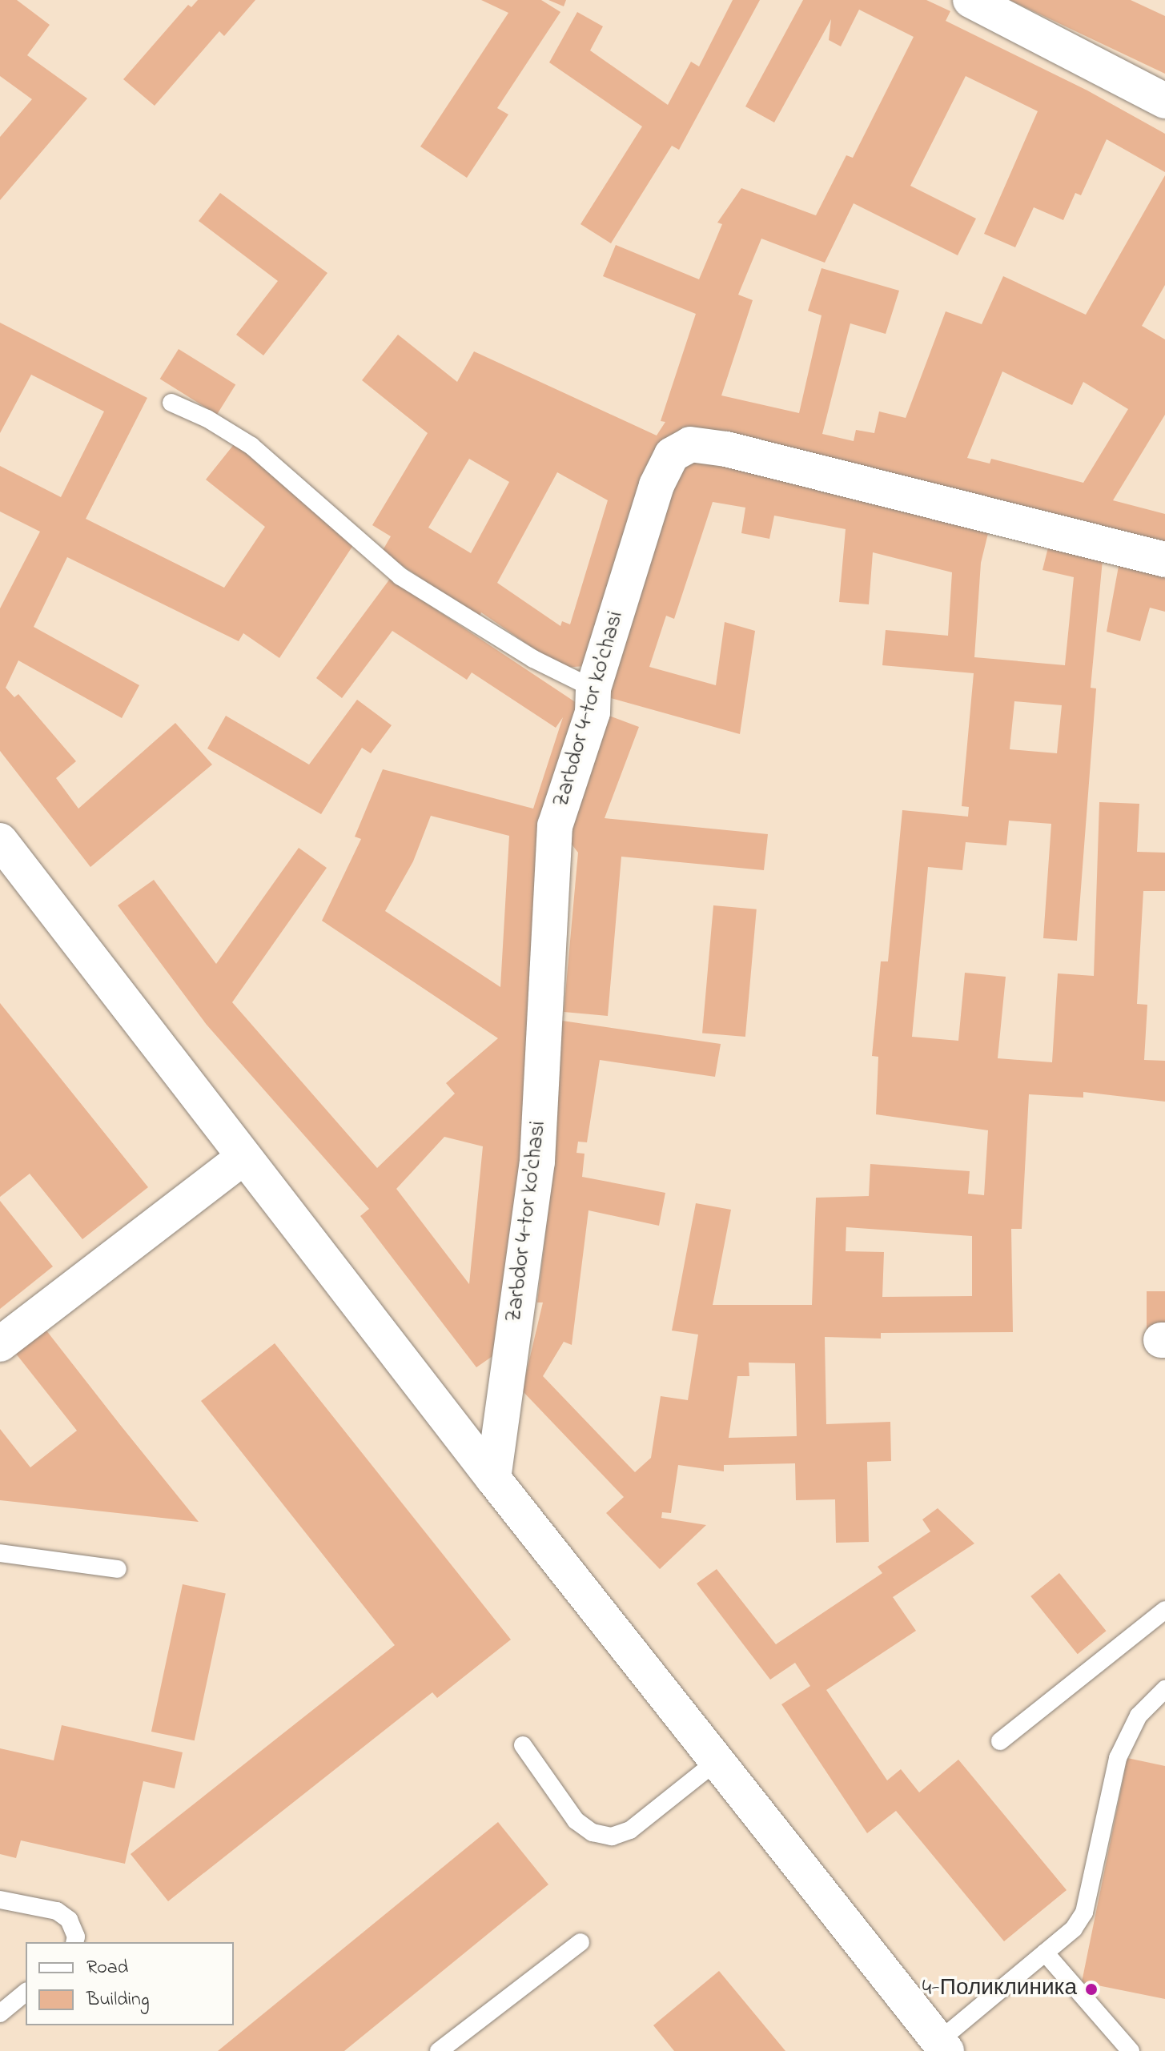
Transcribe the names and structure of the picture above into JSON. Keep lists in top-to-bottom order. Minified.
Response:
{"streets":{"street":["Zarbdor 4-tor koʼchasi"]},"places":["4-Поликлиника"],"legend":["Road","Building"]}
